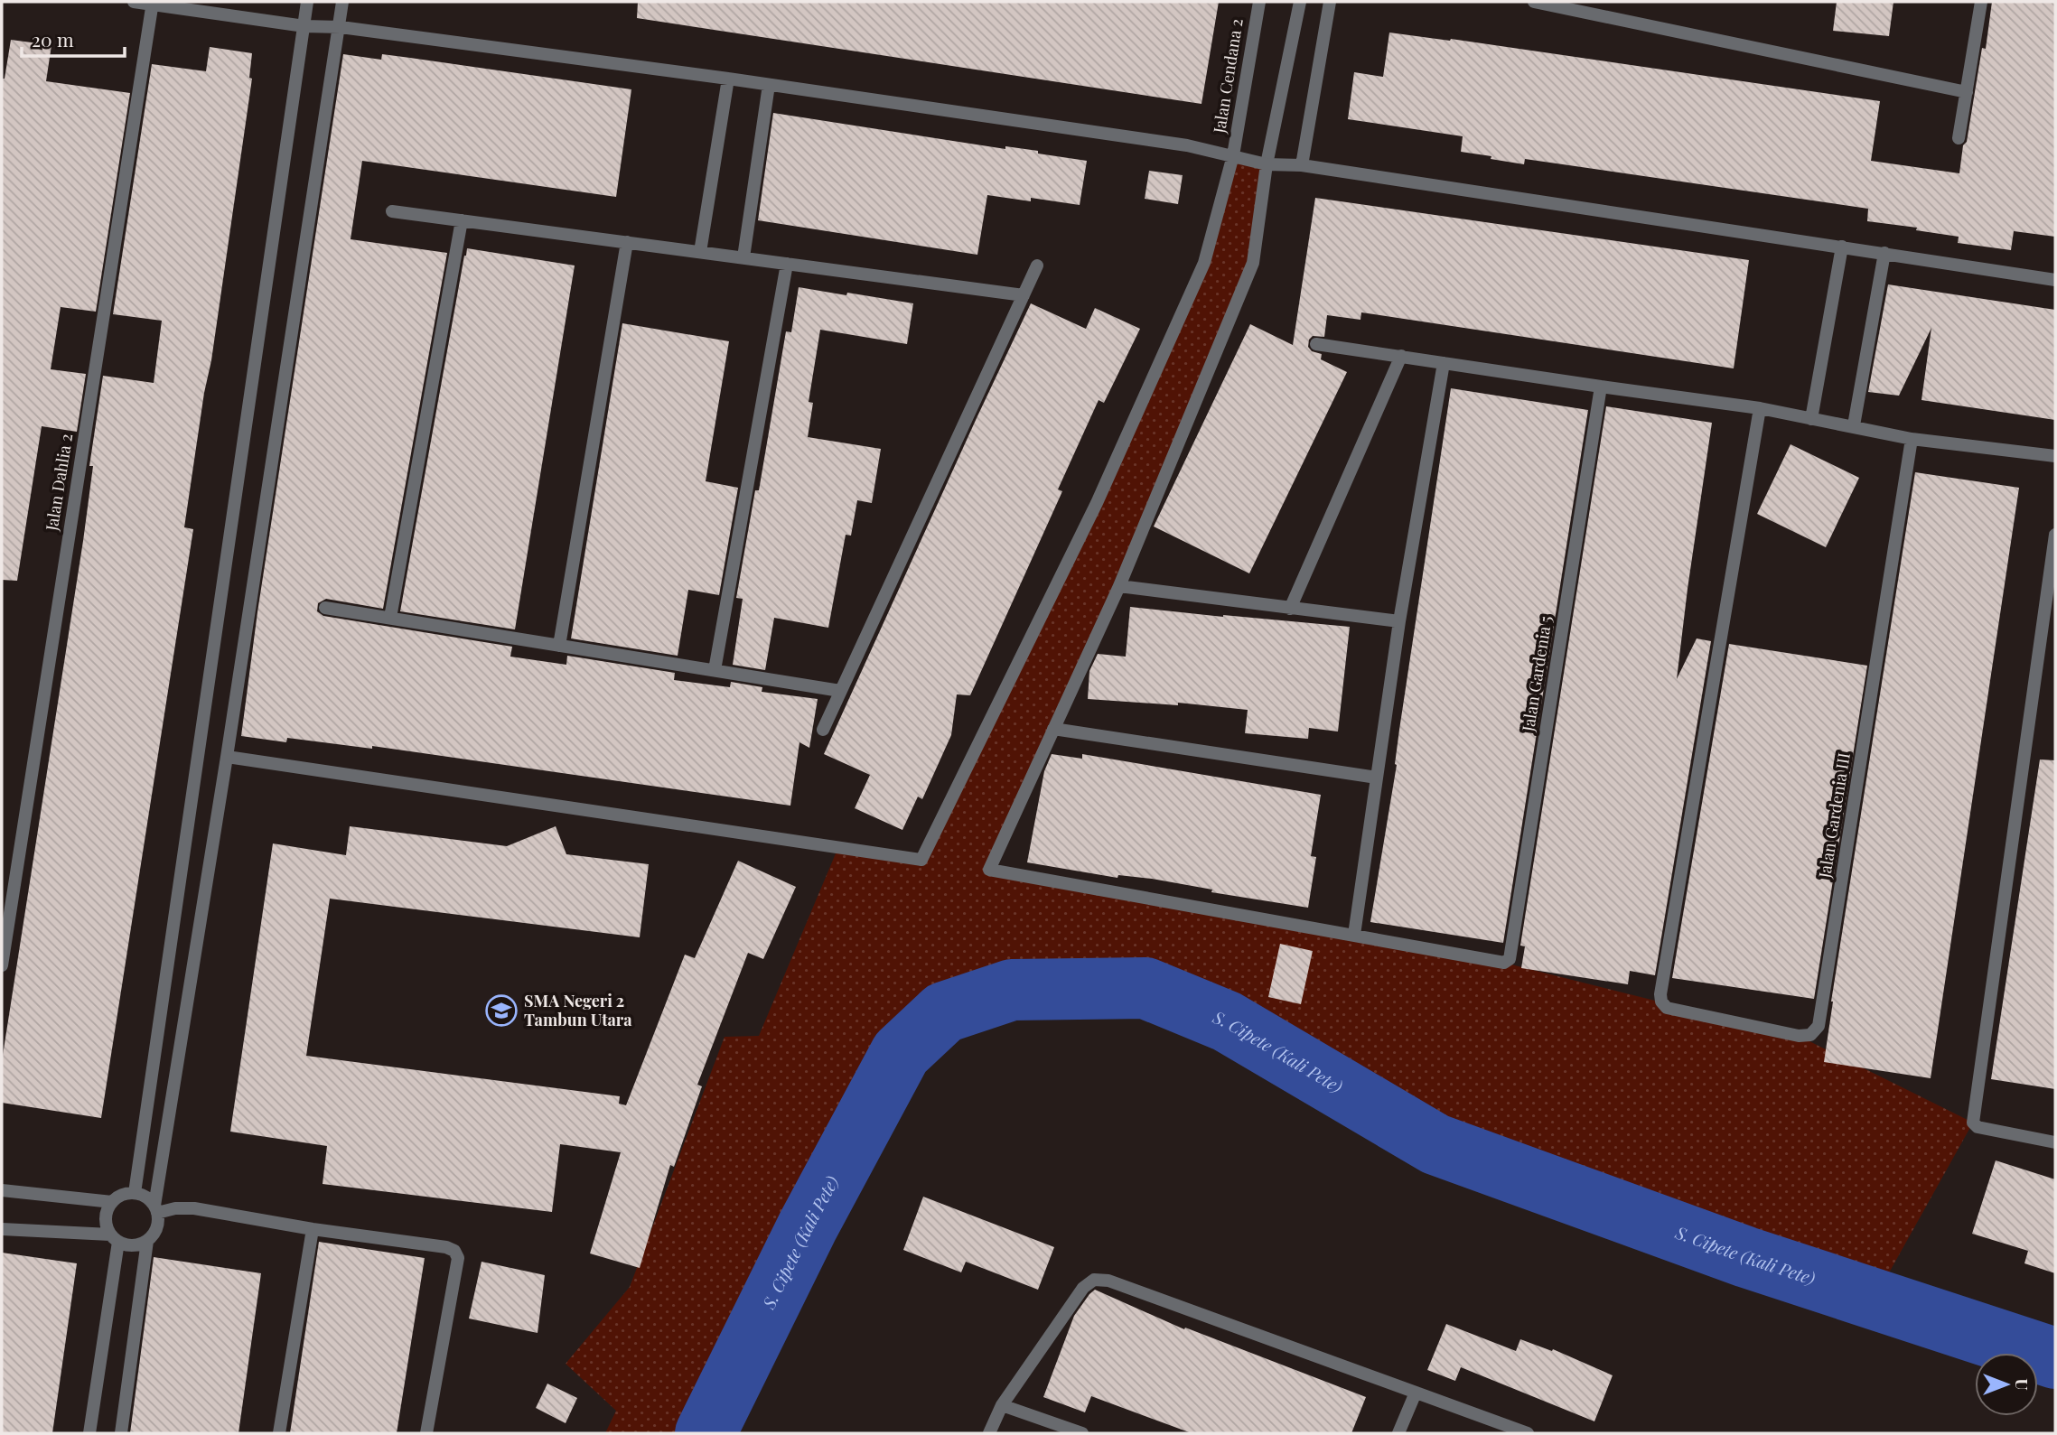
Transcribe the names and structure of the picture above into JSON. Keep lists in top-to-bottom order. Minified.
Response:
{"streets":{"street":["Jalan Cendana 2","Jalan Dahlia 2","Jalan Gardenia 5","Jalan Gardenia III"]},"water":["S. Cipete (Kali Pete)"],"places":{"school or university":["SMA Negeri 2 Tambun Utara"]},"scale_bar":"20 m","north":"right"}
